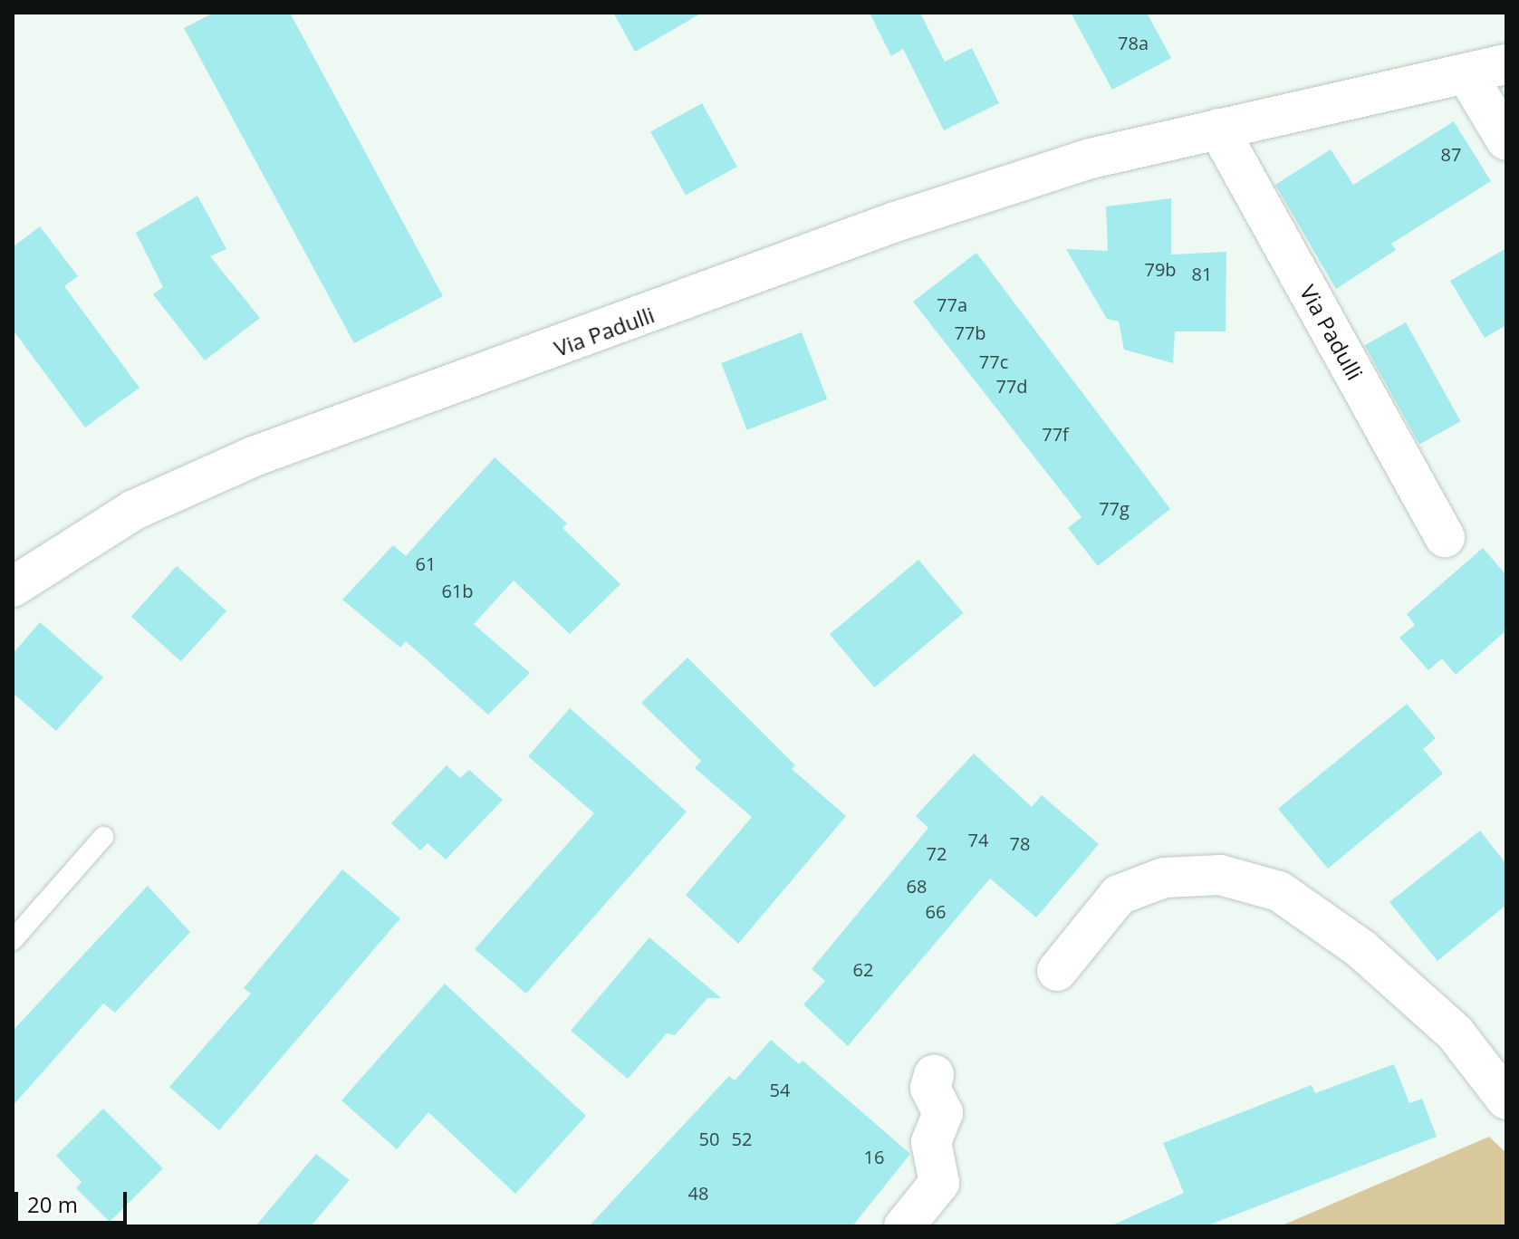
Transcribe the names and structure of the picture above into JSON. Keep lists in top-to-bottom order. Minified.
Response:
{"streets":{"street":["Via Padulli"]},"house_numbers":["78a","87","79b","81","77a","77b","77c","77d","77f","77g","61","61b","74","78","72","68","66","62","54","50","52","16","48"],"scale_bar":"20 m"}
